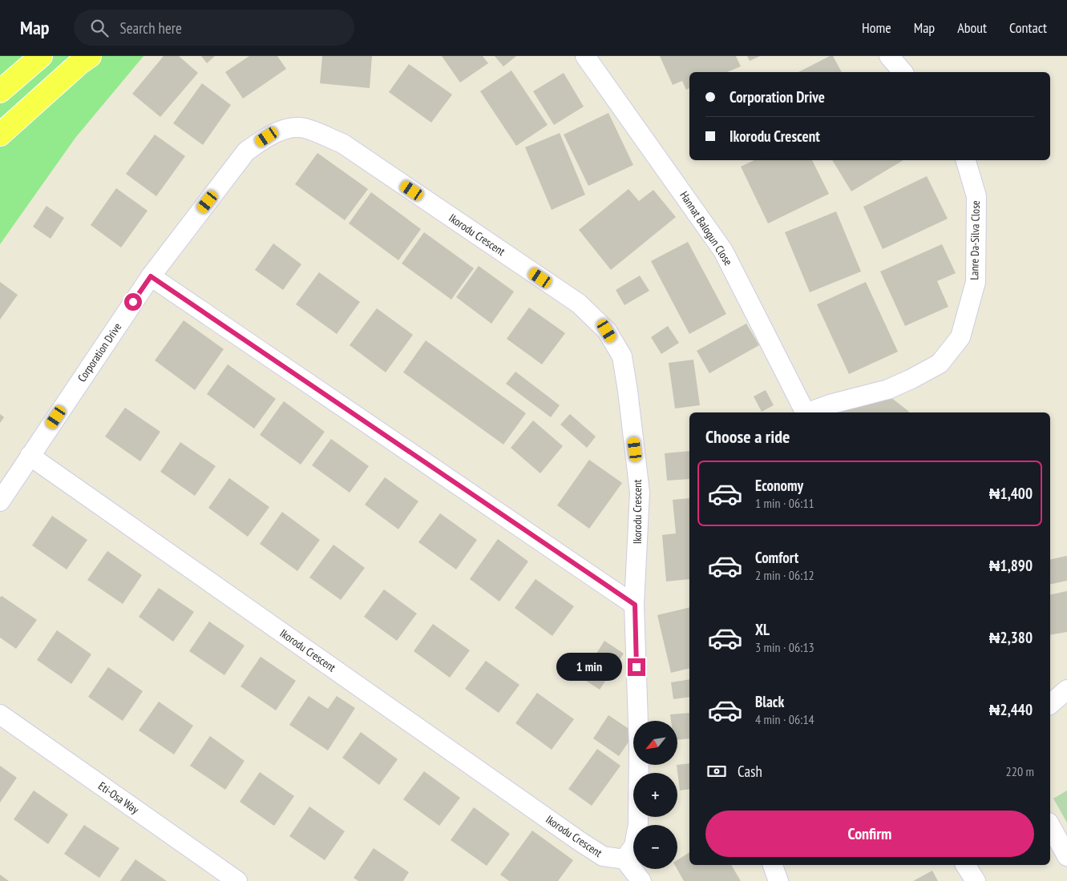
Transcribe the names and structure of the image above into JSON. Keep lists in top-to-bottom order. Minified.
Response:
{"streets":{"street":["Hannat Balogun Close","Ikorodu Crescent","Lanre Da-Silva Close","Corporation Drive","Eti-Osa Way"]},"crossings":[["Ikorodu Crescent","Corporation Drive"]],"north":"bottom left","page":{"header":"Map","search":"Search here","nav":["Home","Map","About","Contact"],"banner":["Corporation Drive","Ikorodu Crescent"],"heading":"Choose a ride","list":[{"name":"Economy","note":"1 min · 06:11","value":"₦1,400"},{"name":"Comfort","note":"2 min · 06:12","value":"₦1,890"},{"name":"XL","note":"3 min · 06:13","value":"₦2,380"},{"name":"Black","note":"4 min · 06:14","value":"₦2,440"}],"bubble":"1 min","map_buttons":["+","−"],"pay":["Cash","220 m"],"buttons":"Confirm"}}
